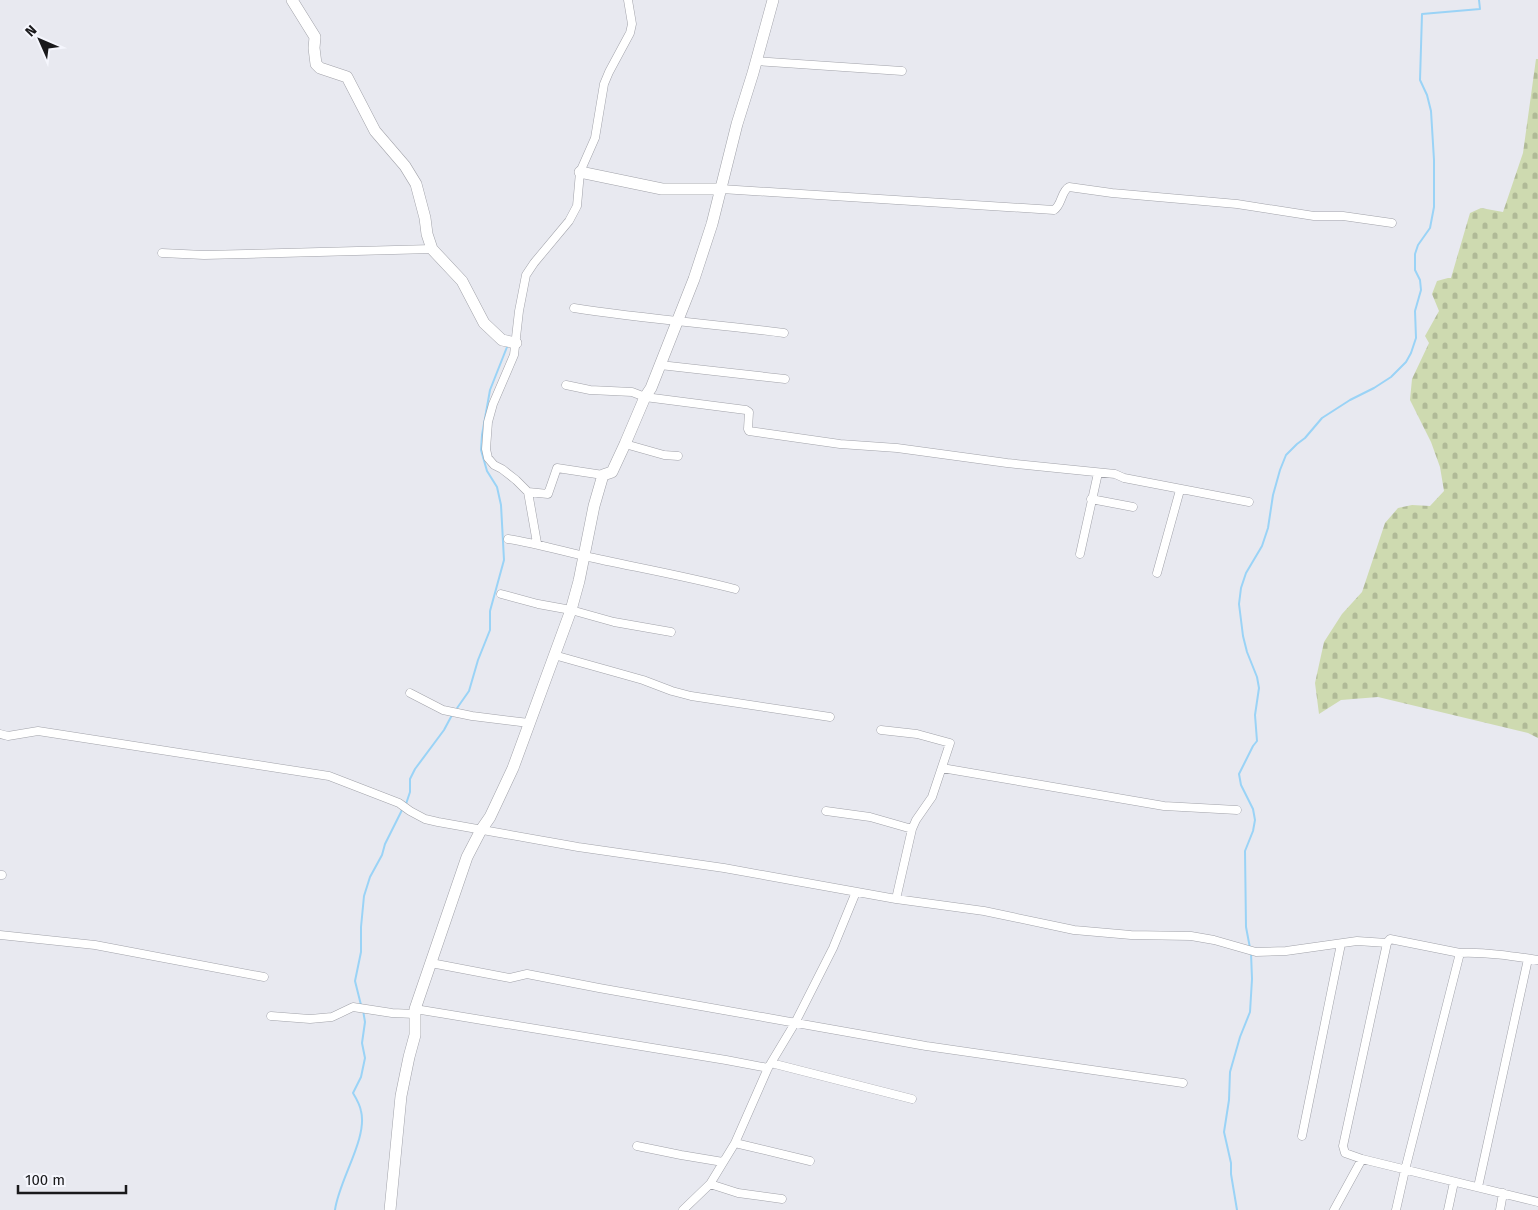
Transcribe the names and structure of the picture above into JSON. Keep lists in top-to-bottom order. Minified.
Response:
{"scale_bar":"100 m","north":"top left"}
